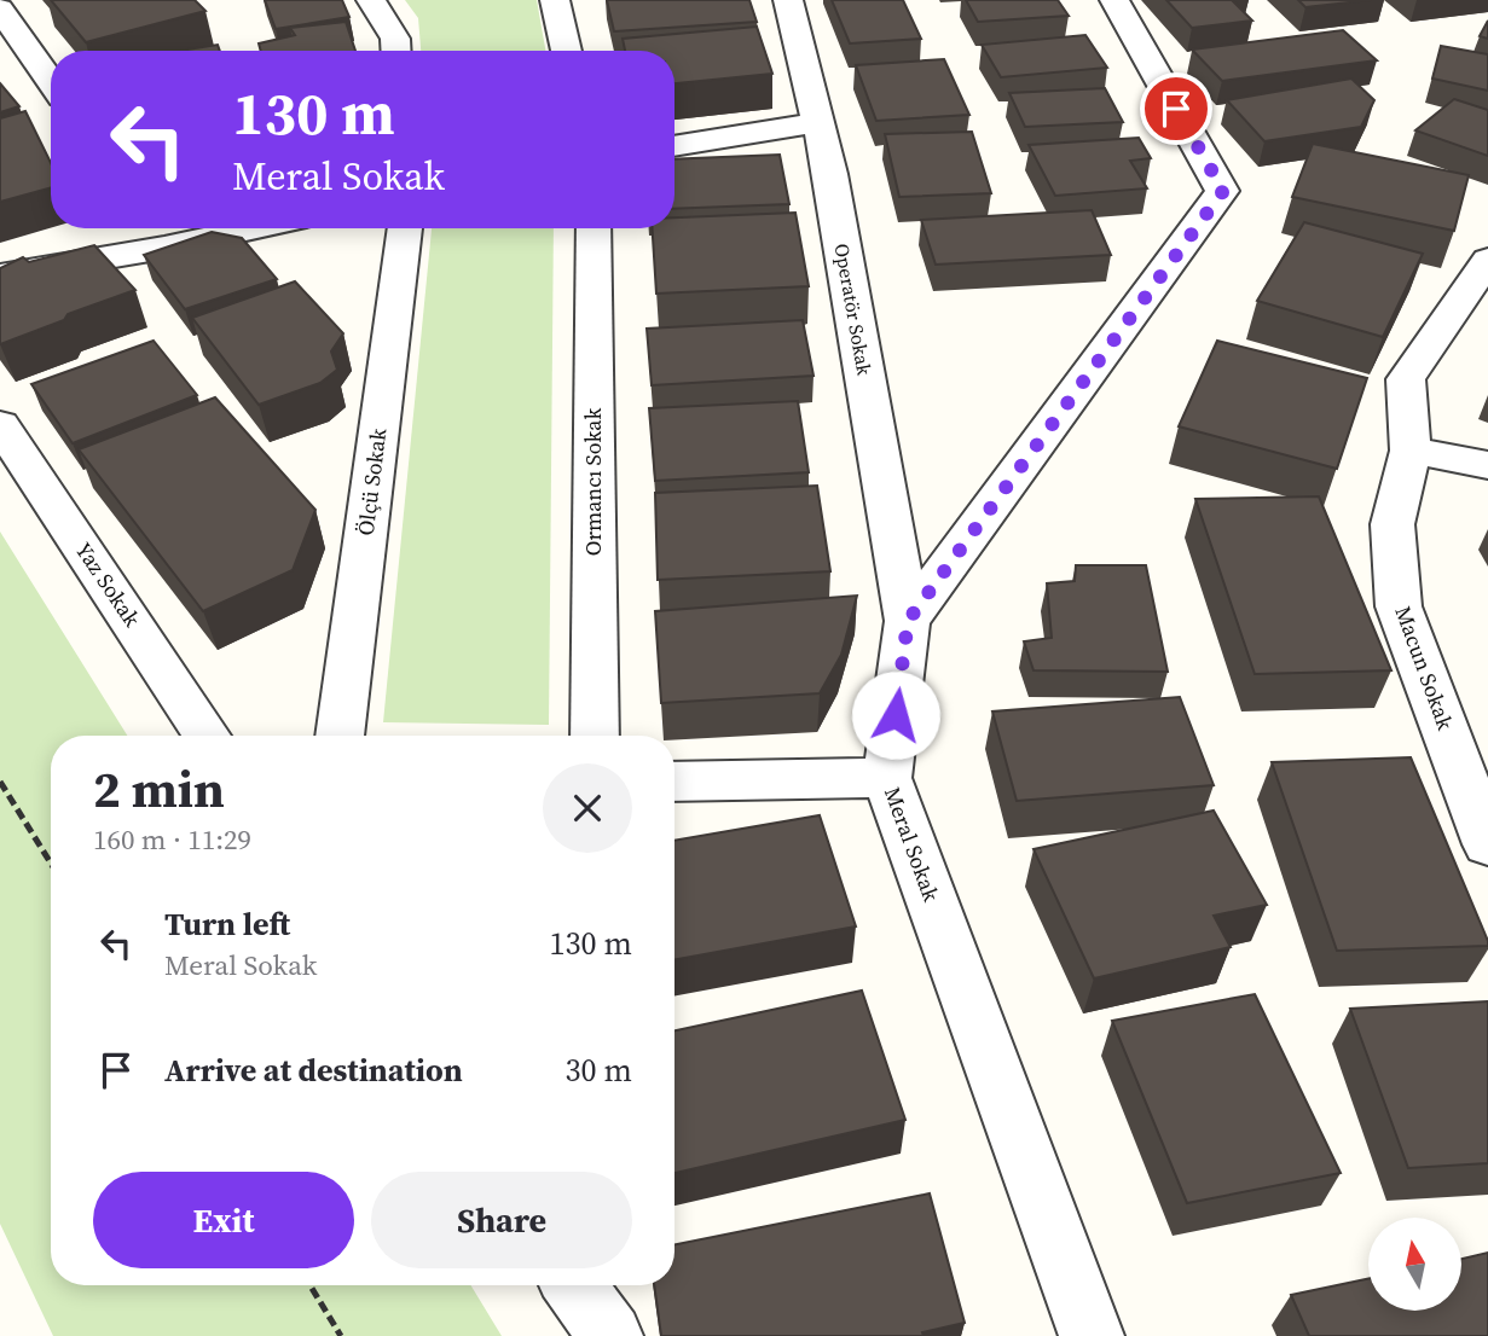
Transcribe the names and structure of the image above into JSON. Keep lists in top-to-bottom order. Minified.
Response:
{"streets":{"street":["Operatör Sokak","Ölçü Sokak","Ormancı Sokak","Yaz Sokak","Macun Sokak","Meral Sokak"]},"crossings":[["Operatör Sokak","Meral Sokak"]],"north":"top","page":{"turn":["130 m","Meral Sokak"],"heading":["2 min","160 m · 11:29"],"list":[{"name":"Turn left","note":"Meral Sokak","value":"130 m"},{"name":"Arrive at destination","value":"30 m"}],"buttons":["Exit","Share"]}}
